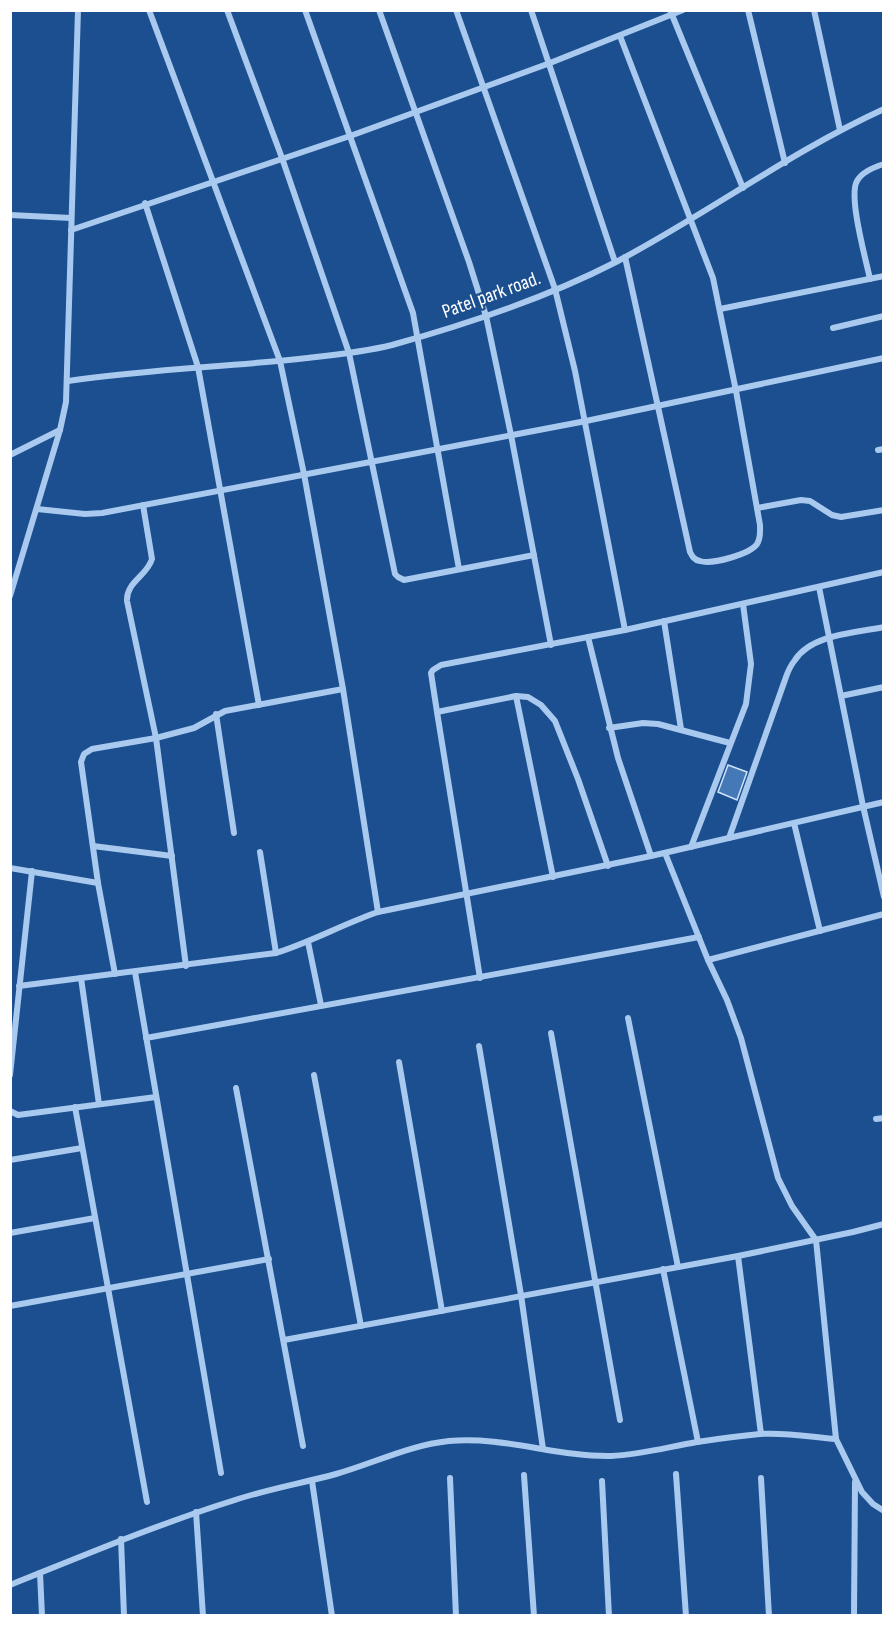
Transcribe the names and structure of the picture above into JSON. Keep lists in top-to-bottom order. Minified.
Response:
{"streets":{"street":["Patel park road."]}}
